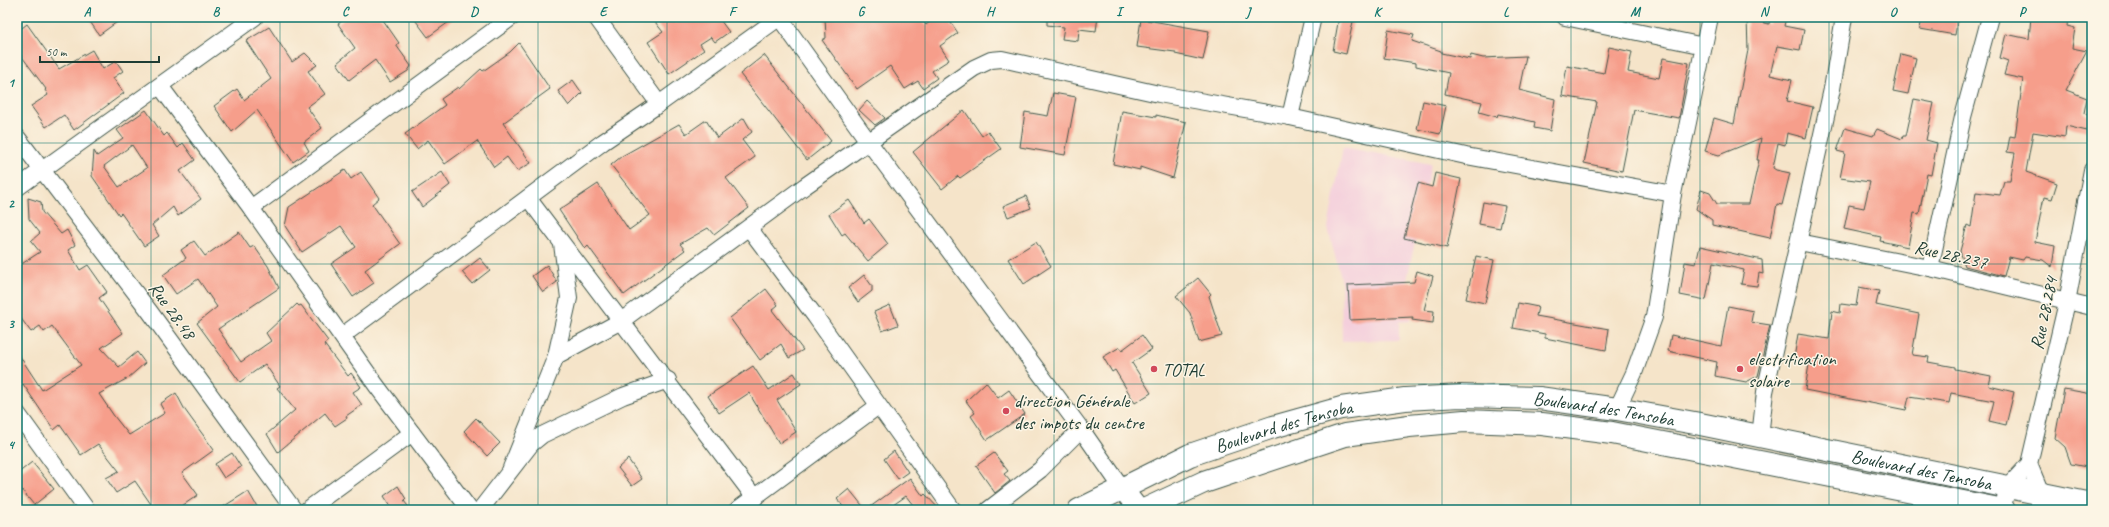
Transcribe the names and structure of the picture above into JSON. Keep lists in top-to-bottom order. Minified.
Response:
{"streets":{"main road":["Boulevard des Tensoba"],"street":["Rue 28.237","Rue 28.48","Rue 28.284"]},"crossings":[["Rue 28.237","Rue 28.284"]],"places":["TOTAL","electrification solaire","direction Générale des impots du centre"],"scale_bar":"50 m","grid":{"columns":["A","B","C","D","E","F","G","H","I","J","K","L","M","N","O","P"],"rows":["1","2","3","4"]}}
